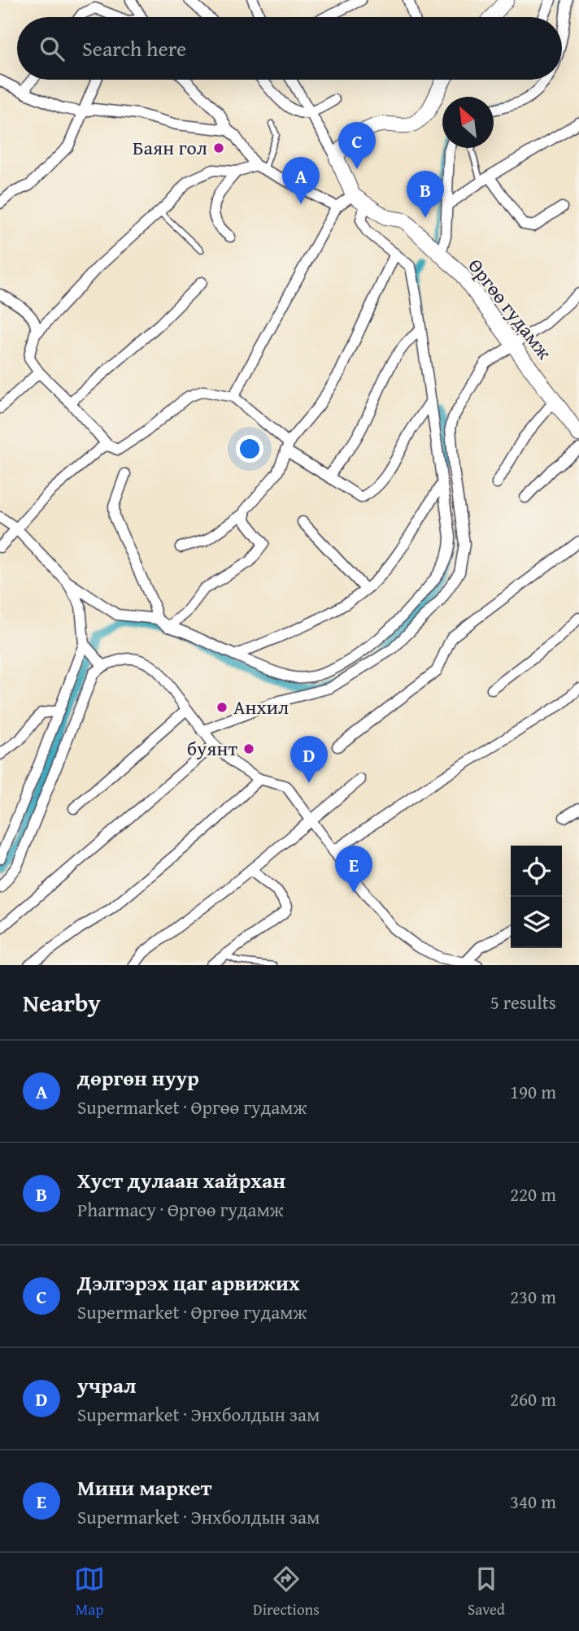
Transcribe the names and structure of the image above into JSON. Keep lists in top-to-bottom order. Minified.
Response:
{"streets":{"street":["Өргөө гудамж"]},"places":["Баян гол","Анхил","буянт"],"north":"top left","page":{"search":"Search here","pins":["C","A","B","D","E"],"heading":["Nearby","5 results"],"list":[{"mark":"A","name":"дөргөн нуур","note":"Supermarket · Өргөө гудамж","value":"190 m"},{"mark":"B","name":"Хуст дулаан хайрхан","note":"Pharmacy · Өргөө гудамж","value":"220 m"},{"mark":"C","name":"Дэлгэрэх цаг арвижих","note":"Supermarket · Өргөө гудамж","value":"230 m"},{"mark":"D","name":"учрал","note":"Supermarket · Энхболдын зам","value":"260 m"},{"mark":"E","name":"Мини маркет","note":"Supermarket · Энхболдын зам","value":"340 m"}],"nav":["Map","Directions","Saved"]}}
